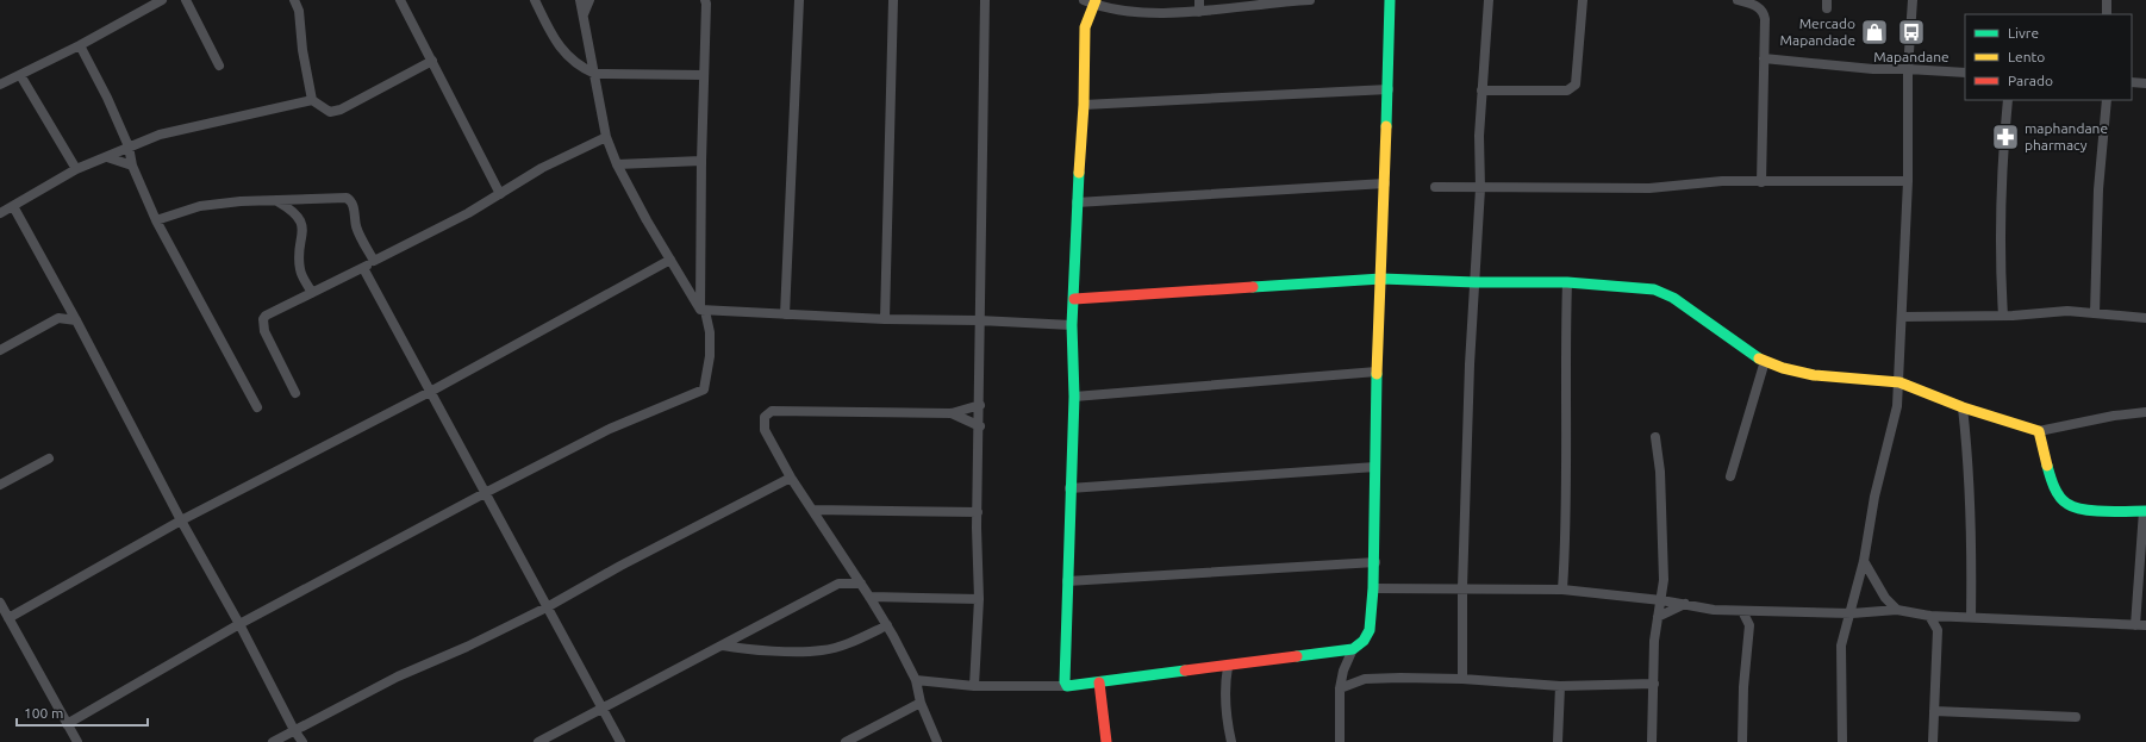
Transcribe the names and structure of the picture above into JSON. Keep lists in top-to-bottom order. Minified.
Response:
{"places":{"shop":["Mercado Mapandade"],"bus stop":["Mapandane"],"pharmacy":["maphandane pharmacy"]},"legend":["Livre","Lento","Parado"],"scale_bar":"100 m"}
